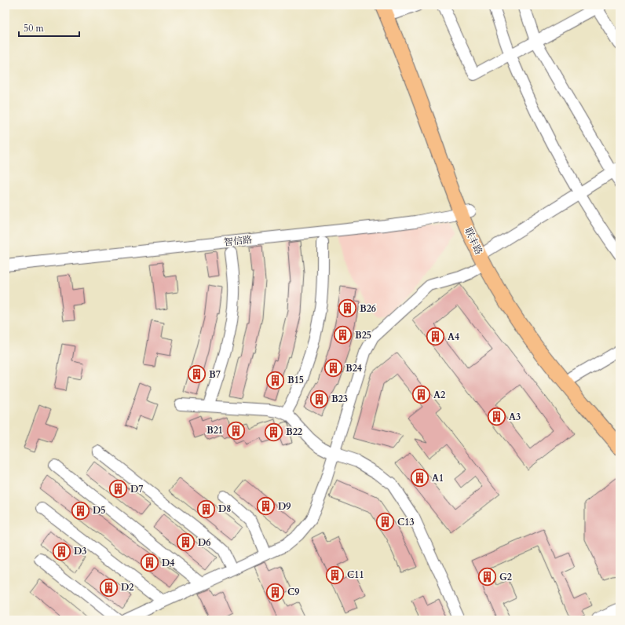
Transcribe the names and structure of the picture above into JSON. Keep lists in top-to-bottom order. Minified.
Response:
{"streets":{"main road":["联丰路"],"street":["智信路"]},"crossings":[["智信路","联丰路"]],"places":{"building":["B26","B25","A4","B24","B7","B15","A2","B23","A3","B21","B22","A1","D7","D9","D8","D5","C13","D6","D3","D4","C11","G2","D2","C9"]},"scale_bar":"50 m"}
